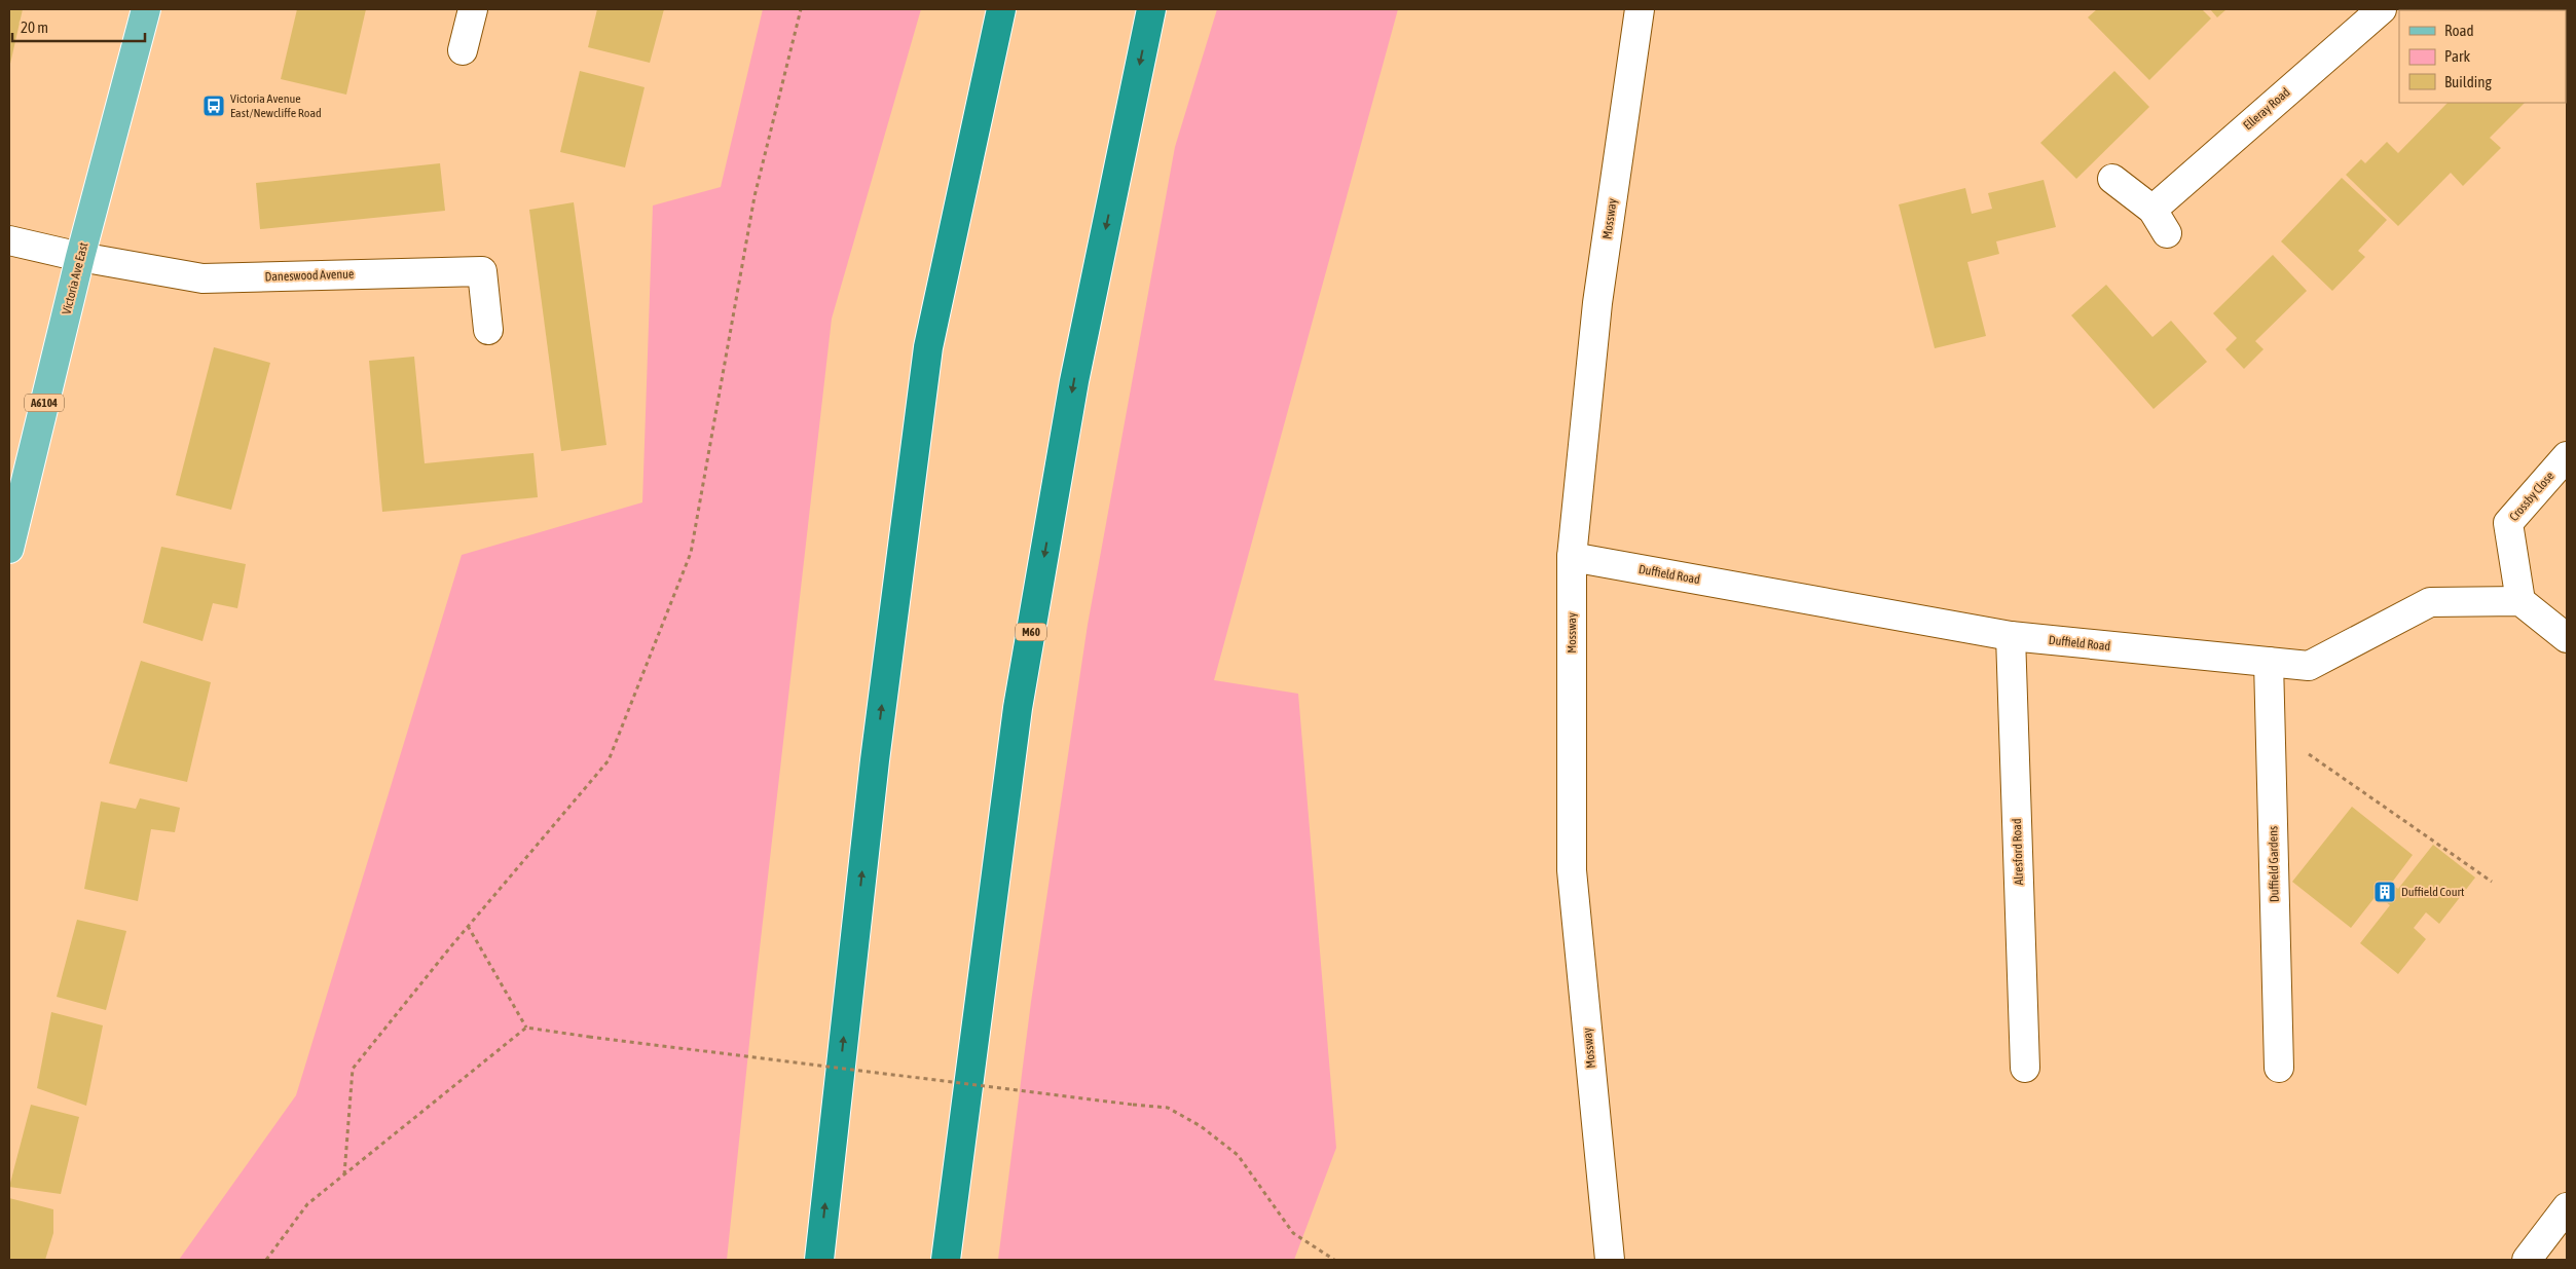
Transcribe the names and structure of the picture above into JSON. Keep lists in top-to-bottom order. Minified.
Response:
{"streets":{"highway":["M60"],"main road":["Victoria Ave East","A6104"],"street":["Elleray Road","Mossway","Daneswood Avenue","Crossby Close","Duffield Road","Alresford Road","Duffield Gardens"]},"crossings":[["Mossway","Duffield Road"],["Daneswood Avenue","Victoria Ave East"],["Crossby Close","Duffield Road"],["Duffield Road","Alresford Road"],["Duffield Road","Duffield Gardens"]],"places":{"bus stop":["Victoria Avenue East/Newcliffe Road"],"building":["Duffield Court"]},"legend":["Road","Park","Building"],"scale_bar":"20 m"}
